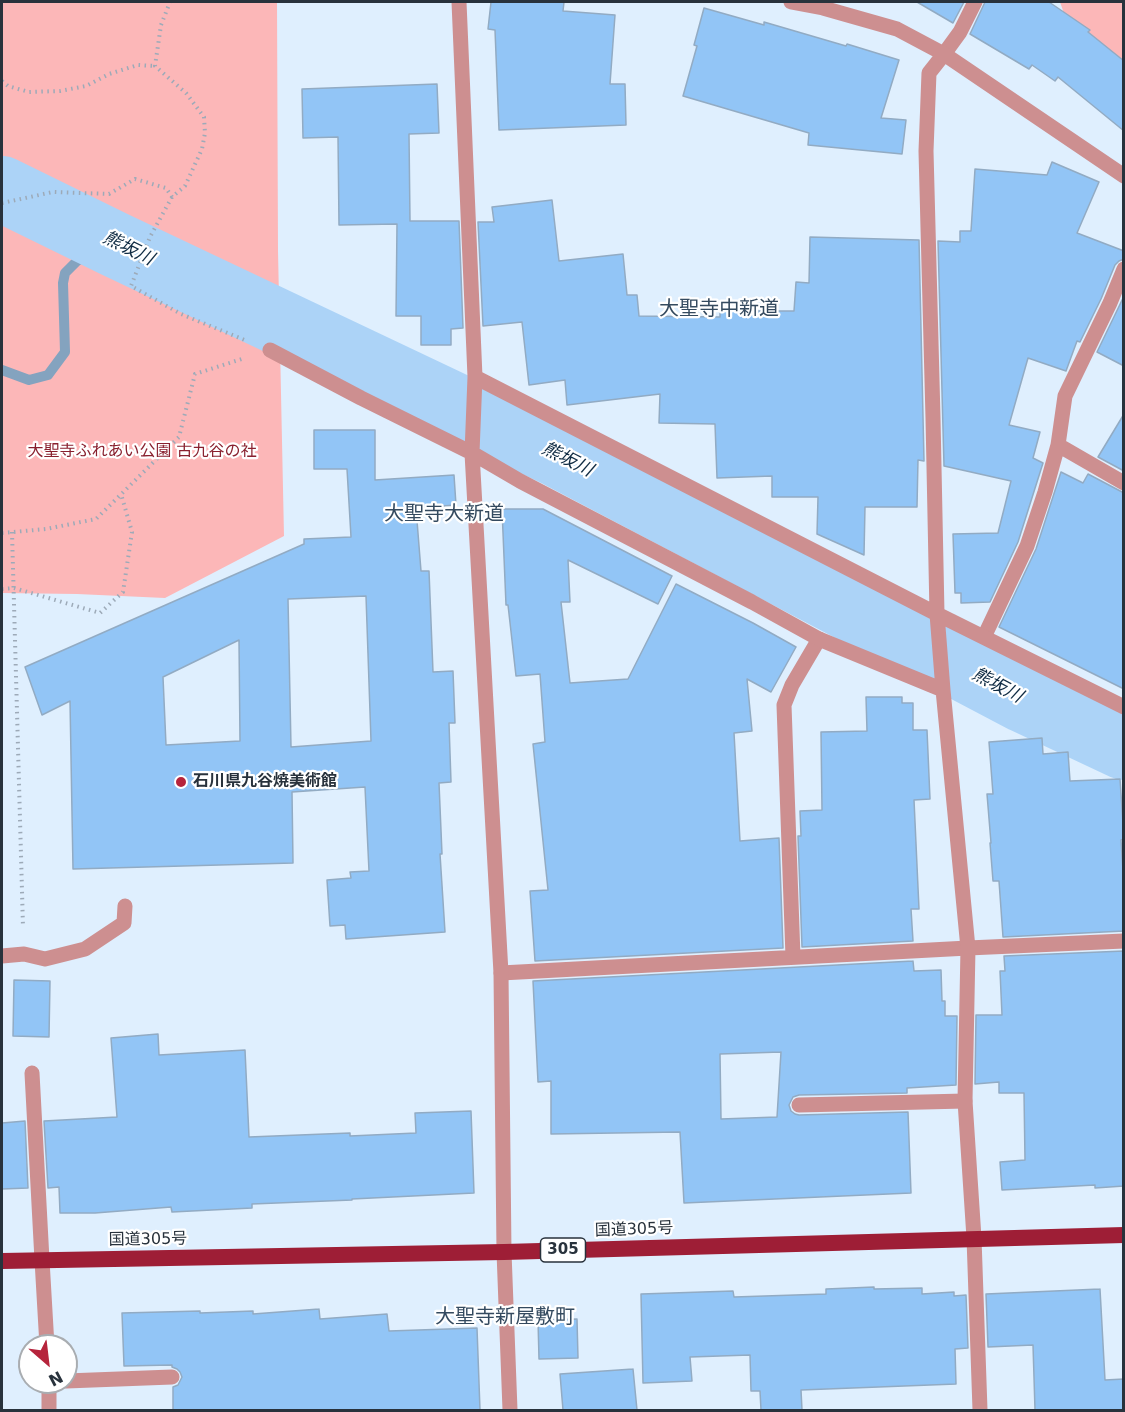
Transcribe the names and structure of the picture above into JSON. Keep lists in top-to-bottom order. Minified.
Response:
{"streets":{"highway":["国道305号","305"]},"districts":["大聖寺中新道","大聖寺大新道","大聖寺新屋敷町"],"water":["熊坂川"],"parks":["大聖寺ふれあい公園 古九谷の社"],"places":["石川県九谷焼美術館"],"north":"bottom right"}
